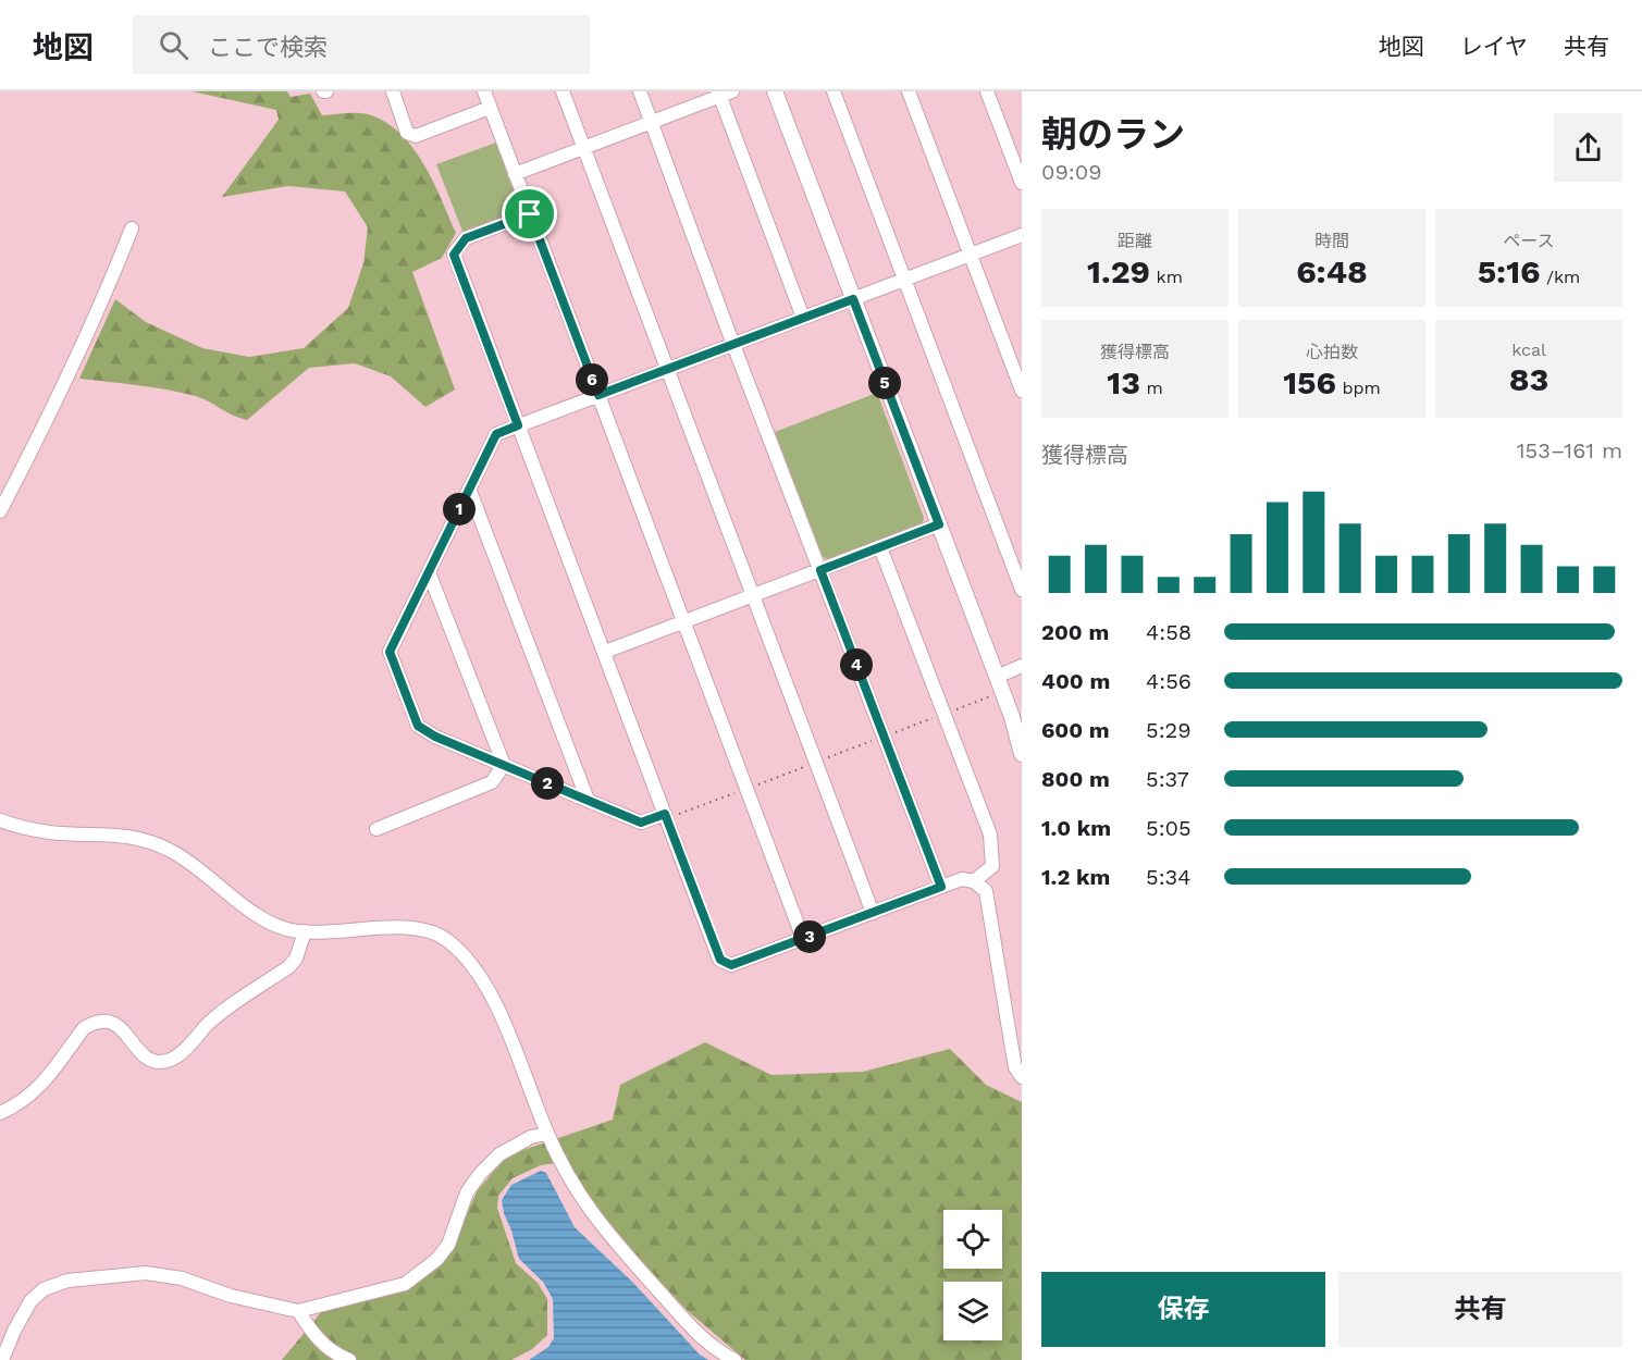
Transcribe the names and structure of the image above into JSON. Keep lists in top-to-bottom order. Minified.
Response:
{"page":{"header":"地図","search":"ここで検索","nav":["地図","レイヤ","共有"],"heading":["朝のラン","09:09"],"stats":[["距離","1.29 km"],["時間","6:48"],["ペース","5:16 /km"],["獲得標高","13 m"],["心拍数","156 bpm"],["kcal","83"]],"pins":["6","5","1","4","2","3"],"chart":["獲得標高","153–161 m"],"list":[{"name":"200 m","note":"4:58"},{"name":"400 m","note":"4:56"},{"name":"600 m","note":"5:29"},{"name":"800 m","note":"5:37"},{"name":"1.0 km","note":"5:05"},{"name":"1.2 km","note":"5:34"}],"buttons":["保存","共有"]}}
